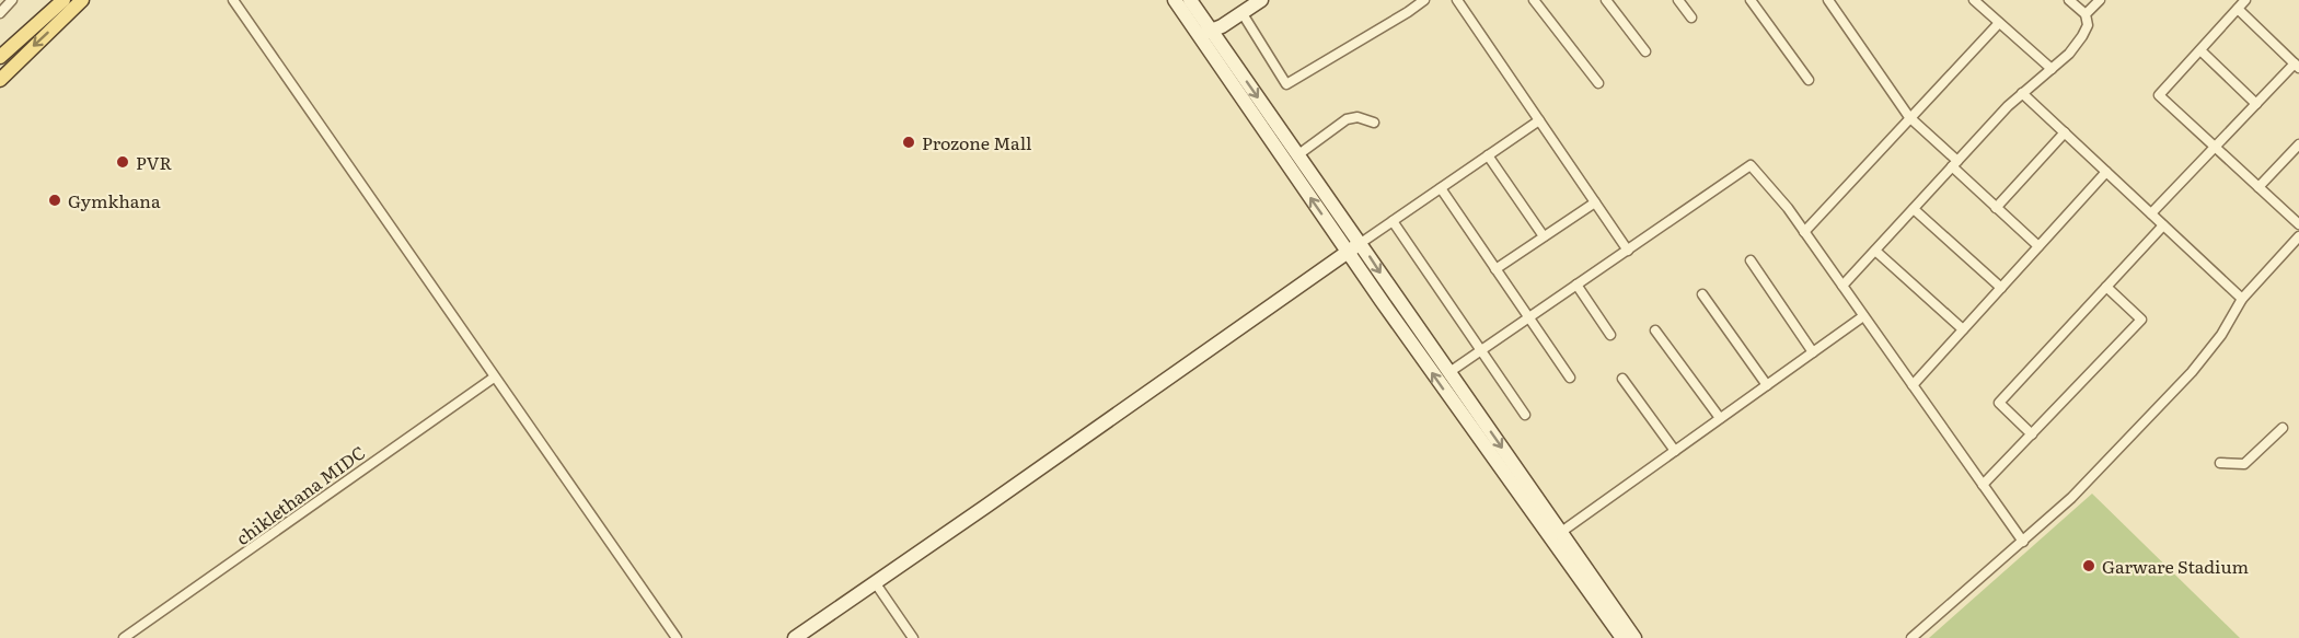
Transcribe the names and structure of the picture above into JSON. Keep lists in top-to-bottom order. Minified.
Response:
{"streets":{"street":["chiklethana MIDC"]},"places":["Prozone Mall","PVR","Gymkhana","Garware Stadium"]}
